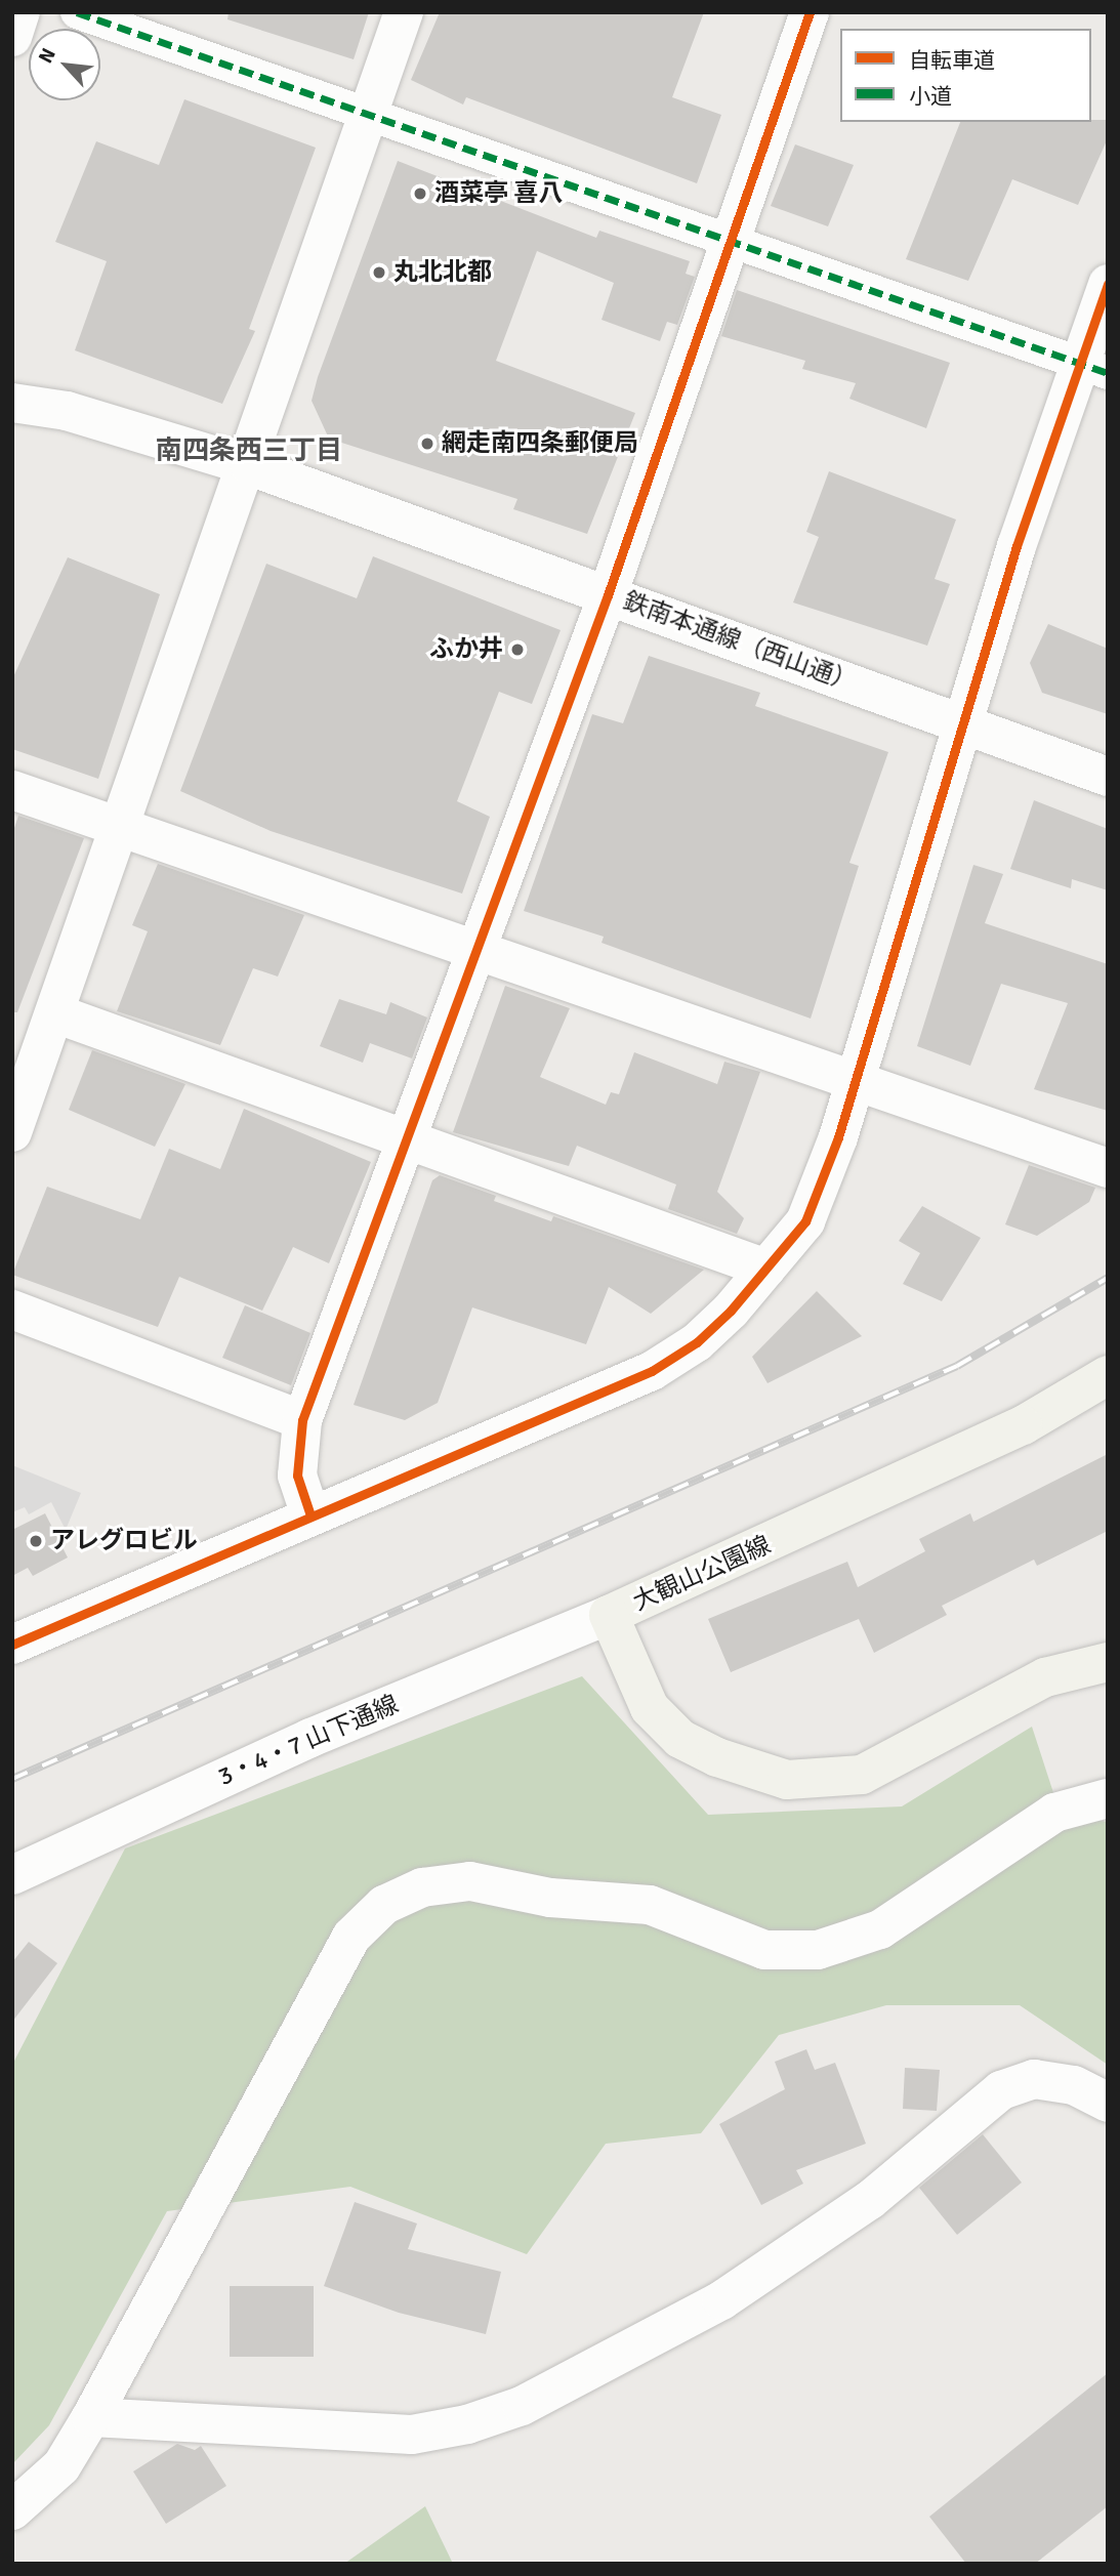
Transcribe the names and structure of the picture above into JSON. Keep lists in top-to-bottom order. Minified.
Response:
{"streets":{"main road":["大観山公園線"],"street":["鉄南本通線（西山通）","3・4・7 山下通線"]},"crossings":[["大観山公園線","3・4・7 山下通線"]],"districts":["南四条西三丁目"],"places":["酒菜亭 喜八","丸北北都","網走南四条郵便局","ふか井","アレグロビル"],"legend":["自転車道","小道"],"north":"top left"}
